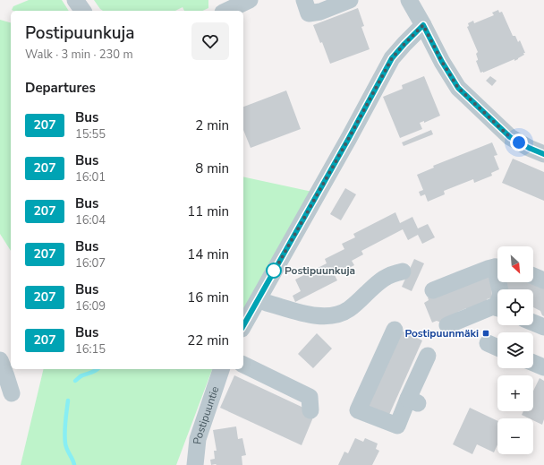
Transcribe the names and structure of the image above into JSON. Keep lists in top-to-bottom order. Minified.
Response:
{"streets":{"street":["Postipuuntie"]},"places":{"other":["Postipuunkuja"],"transit":["Postipuunmäki"]},"lines":["bus line 207"],"north":"bottom right","page":{"heading":[["Postipuunkuja","Walk · 3 min · 230 m"],"Departures"],"list":[{"mark":"207","name":"Bus","note":"15:55","value":"2 min"},{"mark":"207","name":"Bus","note":"16:01","value":"8 min"},{"mark":"207","name":"Bus","note":"16:04","value":"11 min"},{"mark":"207","name":"Bus","note":"16:07","value":"14 min"},{"mark":"207","name":"Bus","note":"16:09","value":"16 min"},{"mark":"207","name":"Bus","note":"16:15","value":"22 min"}],"map_buttons":["+","−"]}}
